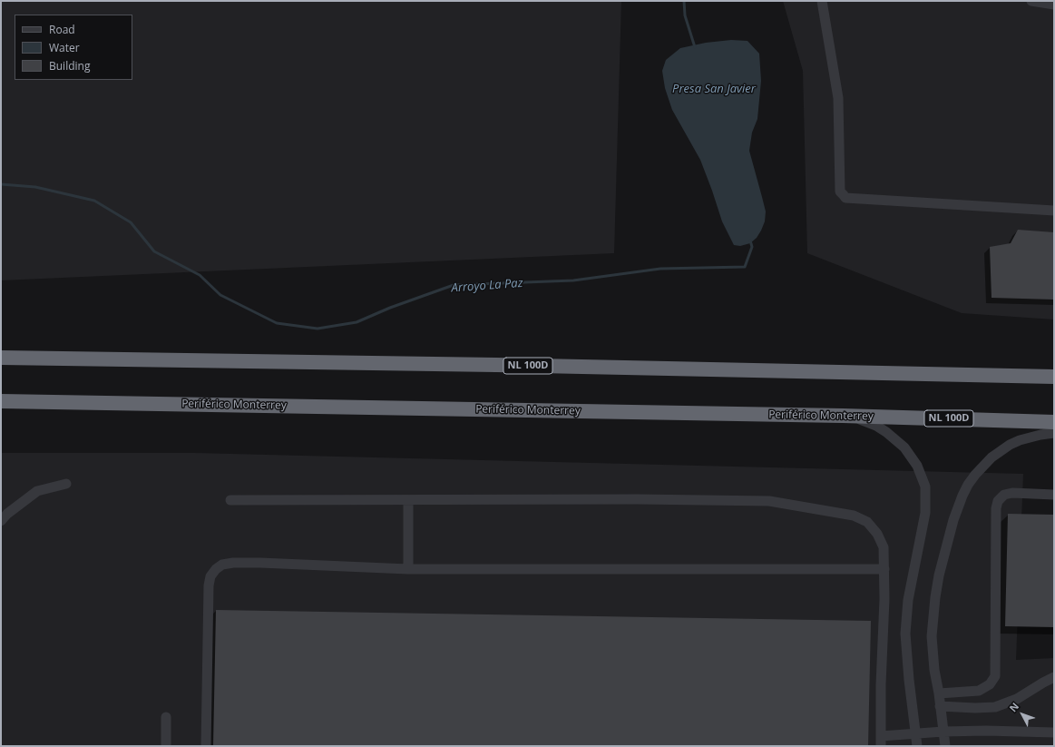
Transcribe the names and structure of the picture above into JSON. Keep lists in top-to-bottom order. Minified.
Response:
{"streets":{"highway":["NL 100D","Periférico Monterrey"]},"water":["Presa San Javier","Arroyo La Paz"],"legend":["Road","Water","Building"],"north":"top left"}
